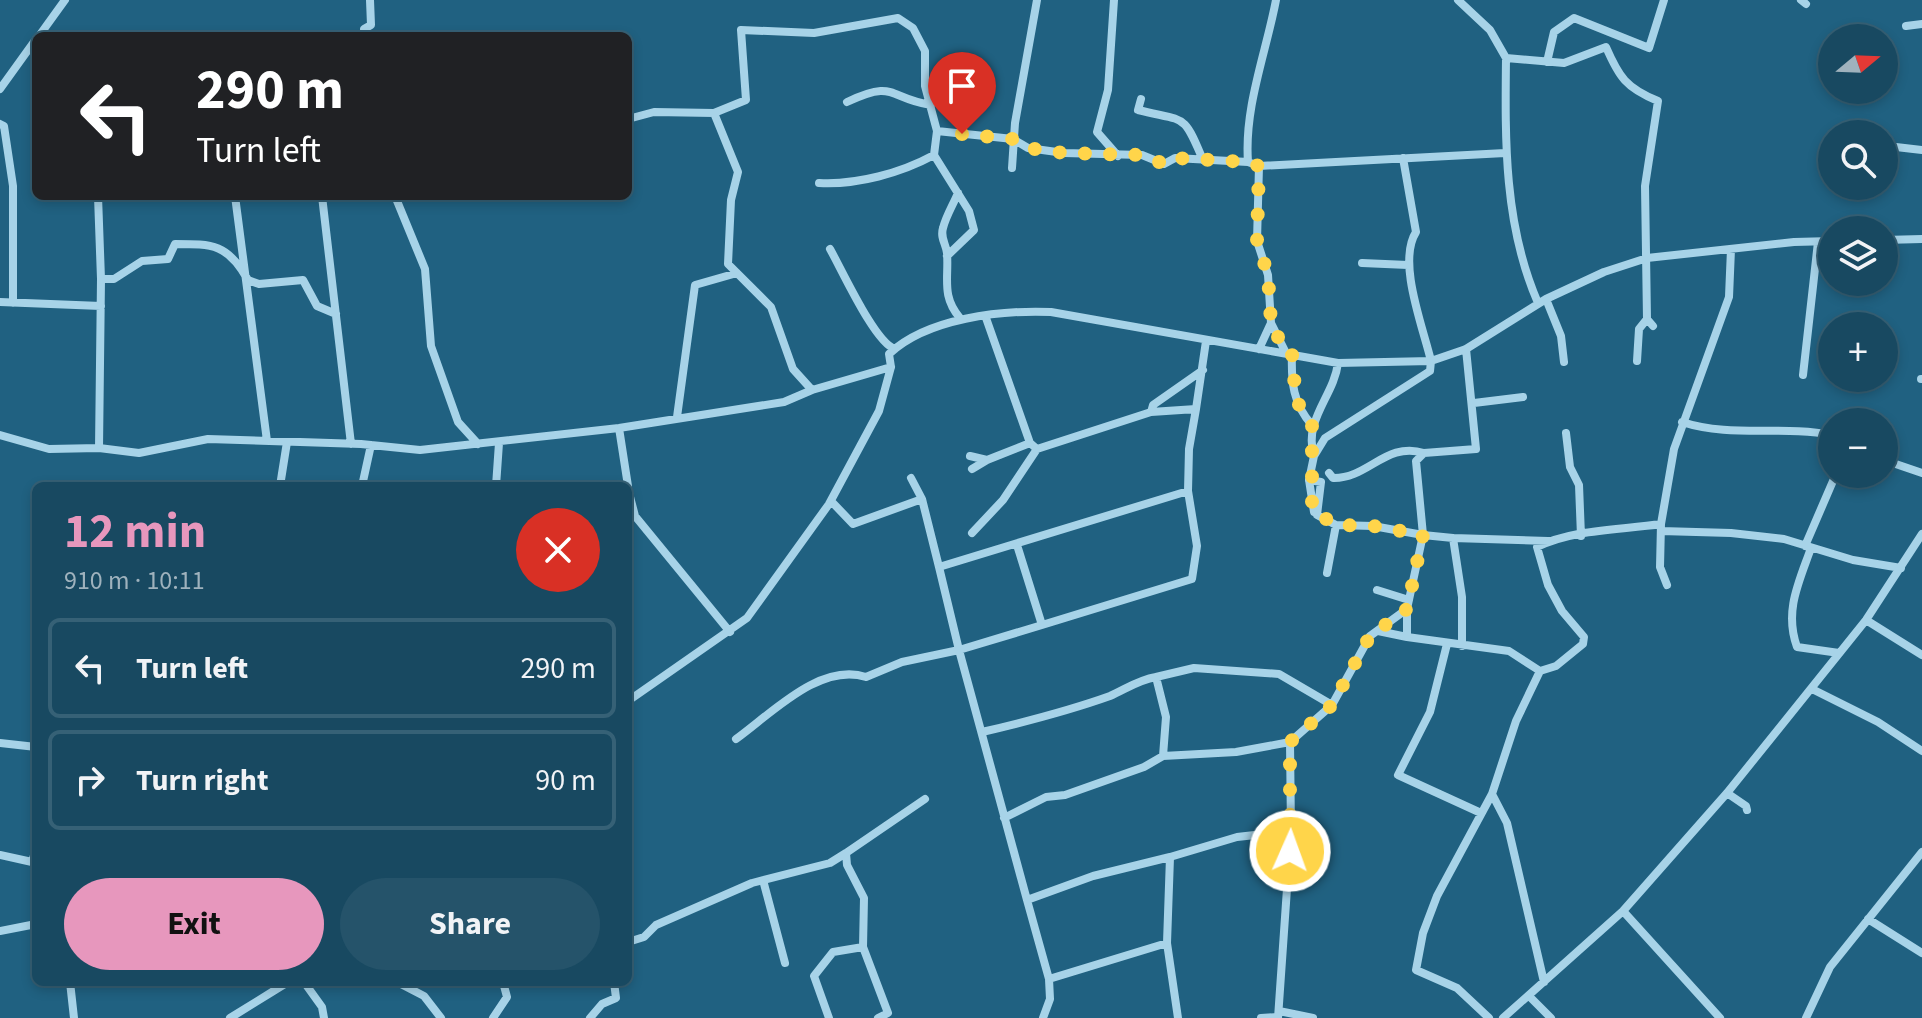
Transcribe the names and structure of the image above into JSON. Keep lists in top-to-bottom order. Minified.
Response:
{"north":"right","page":{"map_buttons":["+","−"],"turn":["290 m","Turn left"],"heading":["12 min","910 m · 10:11"],"list":[{"name":"Turn left","value":"290 m"},{"name":"Turn right","value":"90 m"}],"buttons":["Exit","Share"]}}
